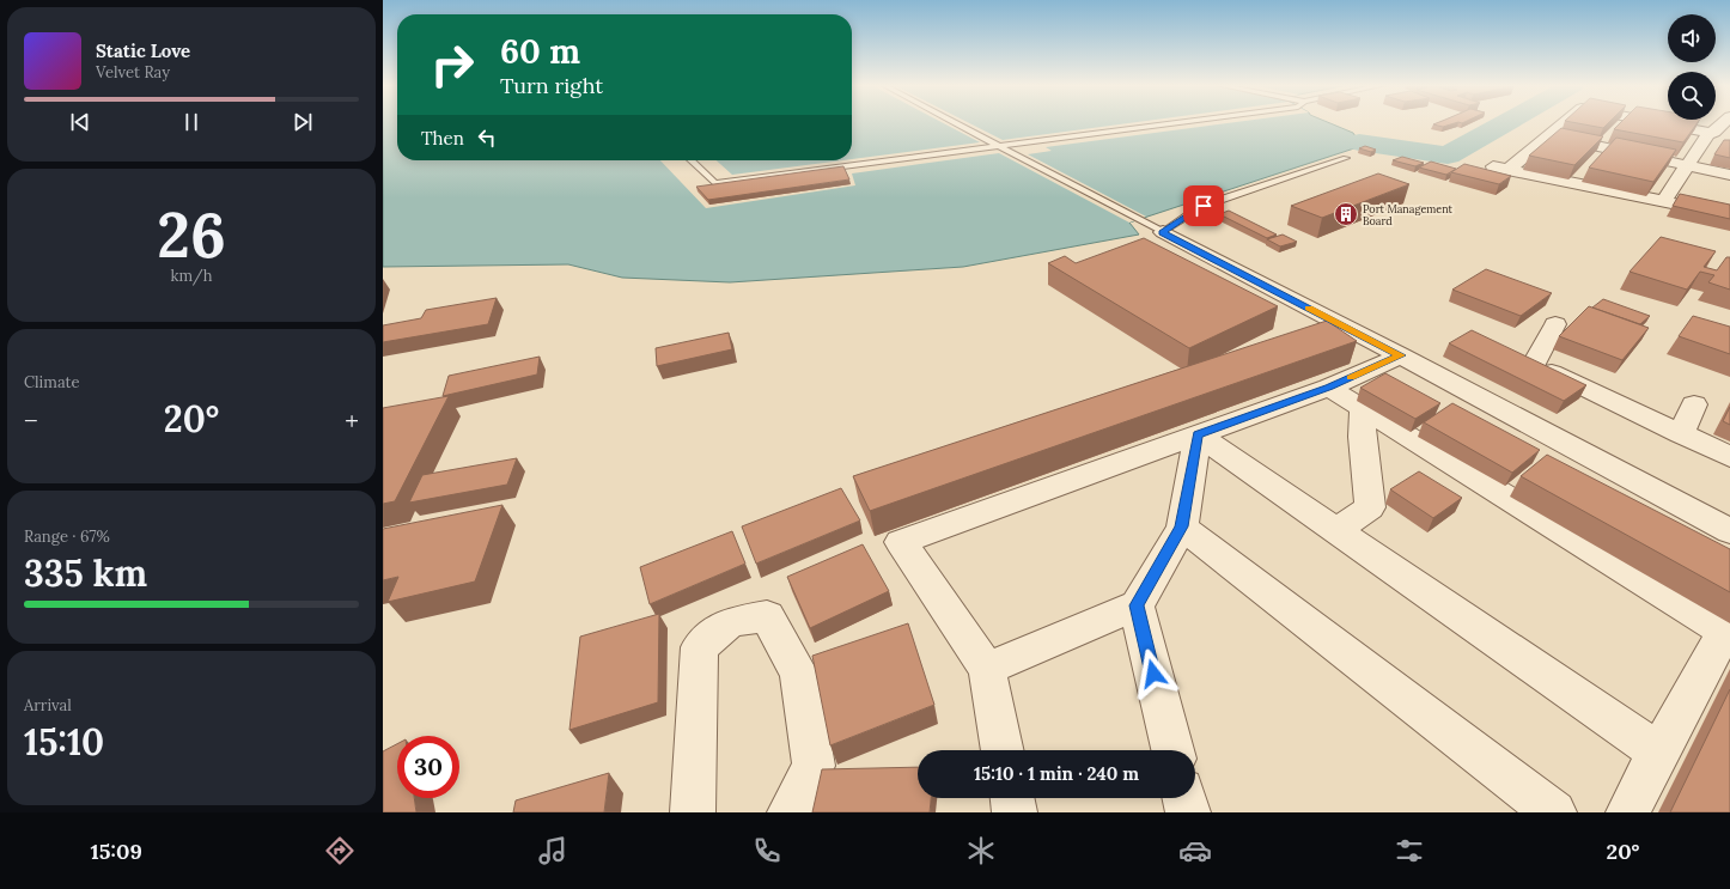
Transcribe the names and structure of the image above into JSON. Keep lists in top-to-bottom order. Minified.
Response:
{"places":{"building":["Port Management Board"]},"page":{"turn":["60 m","Turn right"],"song":["Static Love","Velvet Ray"],"then":"Then","tile":[["26","km/h"],"Climate",["Range · 67%","335 km"],["Arrival","15:10"]],"heat":["−","20°","+"],"limit":"30","trip":"15:10 · 1 min · 240 m","tabs":["15:09","20°"]}}
